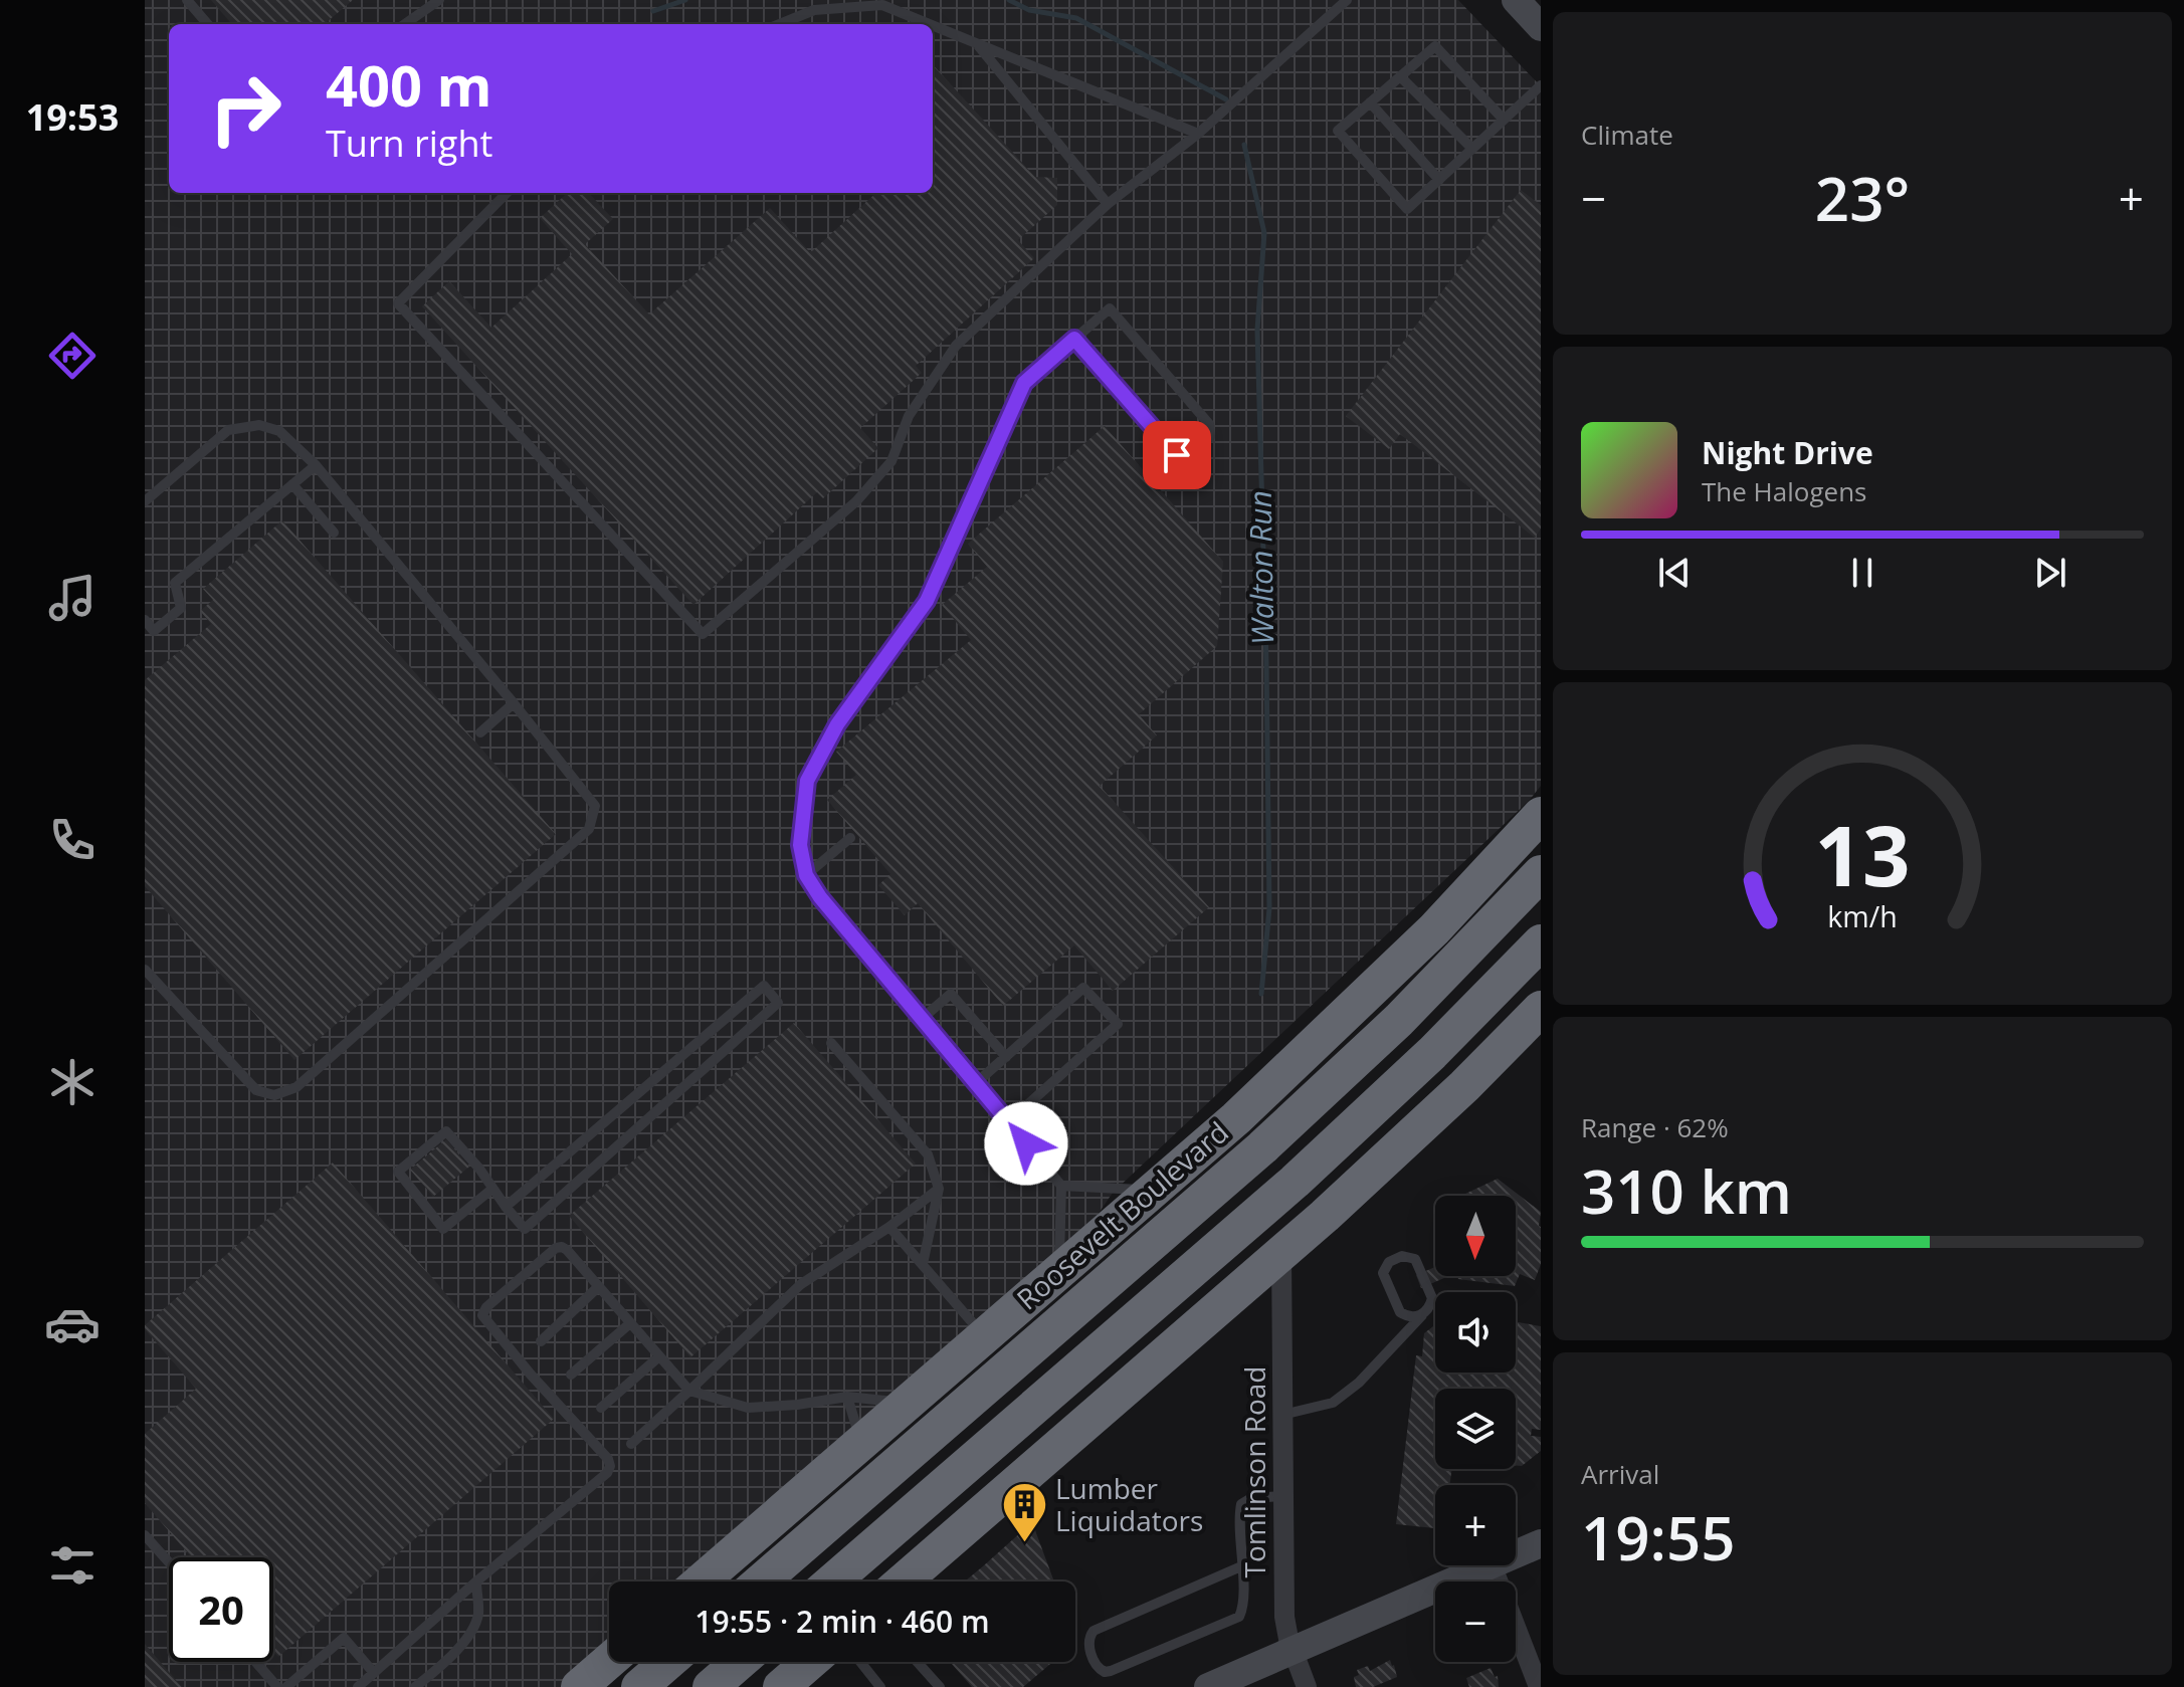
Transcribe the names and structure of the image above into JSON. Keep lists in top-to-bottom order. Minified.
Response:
{"streets":{"highway":["Roosevelt Boulevard"],"street":["Tomlinson Road"]},"water":["Walton Run"],"places":{"building":["Lumber Liquidators"]},"north":"bottom","page":{"tabs":"19:53","tile":["Climate",["Range · 62%","310 km"],["Arrival","19:55"]],"turn":["400 m","Turn right"],"heat":["−","23°","+"],"song":["Night Drive","The Halogens"],"map_buttons":["+","−"],"limit":"20","trip":"19:55 · 2 min · 460 m","gauge":["13","km/h"]}}
